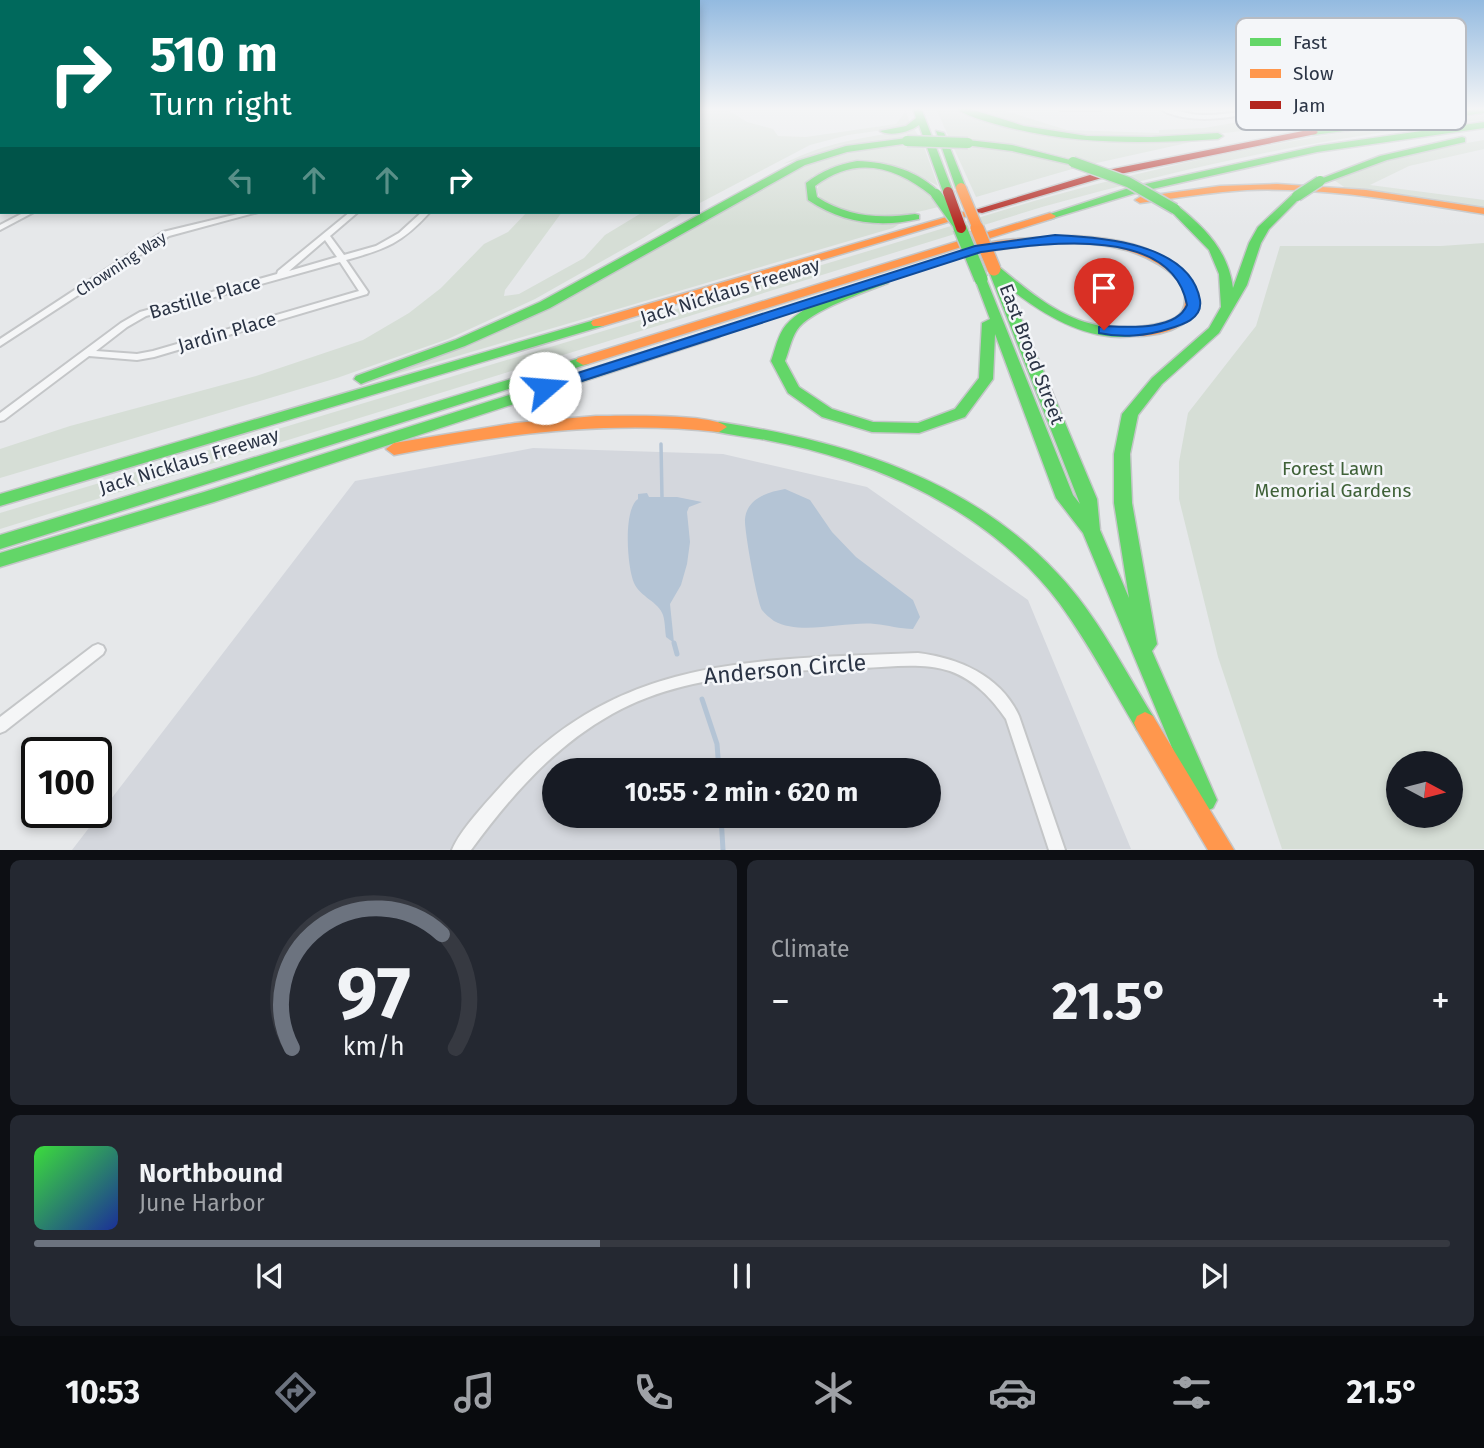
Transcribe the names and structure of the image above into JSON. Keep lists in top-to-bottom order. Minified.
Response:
{"streets":{"main road":["Jack Nicklaus Freeway","East Broad Street"],"street":["Chowning Way","Bastille Place","Jardin Place","Anderson Circle"]},"crossings":[["Bastille Place","Jardin Place"]],"parks":["Forest Lawn Memorial Gardens"],"legend":["Fast","Slow","Jam"],"north":"right","page":{"turn":["510 m","Turn right"],"limit":"100","trip":"10:55 · 2 min · 620 m","tile":"Climate","heat":["−","21.5°","+"],"song":["Northbound","June Harbor"],"tabs":["10:53","21.5°"],"gauge":["97","km/h"]}}
